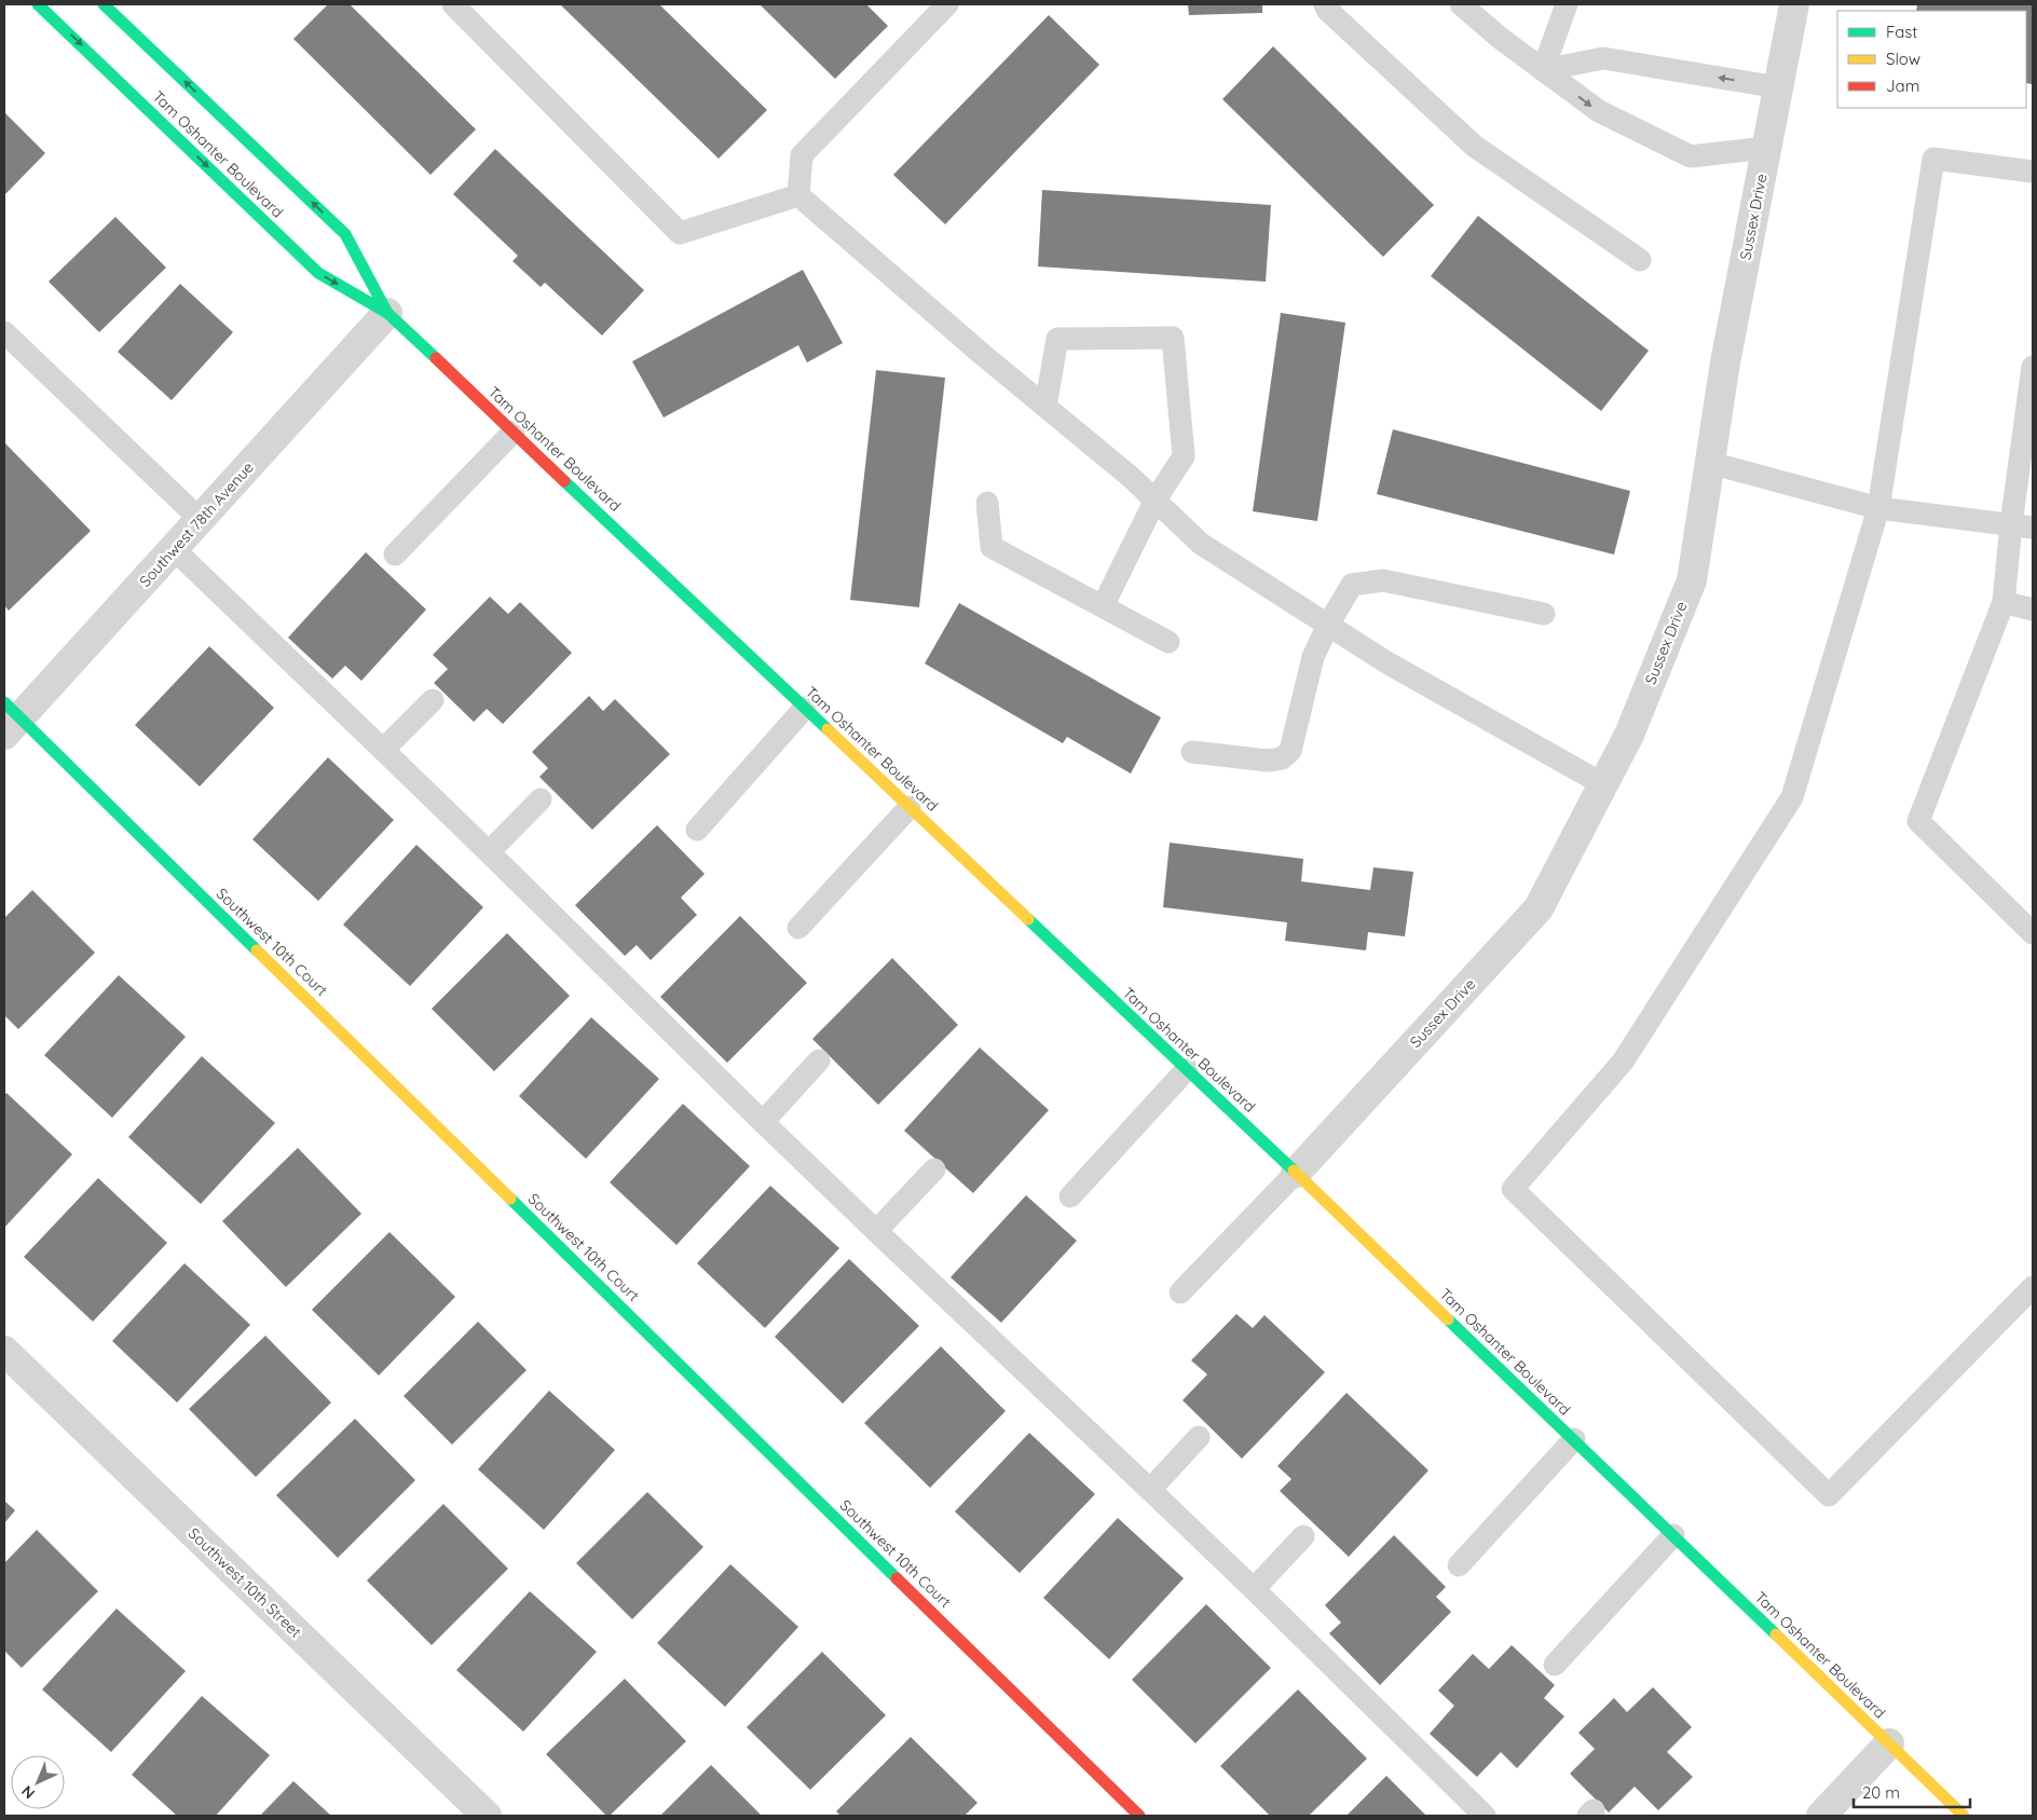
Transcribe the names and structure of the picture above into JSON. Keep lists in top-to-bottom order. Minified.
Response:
{"streets":{"street":["Tam Oshanter Boulevard","Sussex Drive","Southwest 78th Avenue","Southwest 10th Court","Southwest 10th Street"]},"crossings":[["Tam Oshanter Boulevard","Sussex Drive"],["Tam Oshanter Boulevard","Southwest 78th Avenue"],["Southwest 78th Avenue","Southwest 10th Court"]],"legend":["Fast","Slow","Jam"],"scale_bar":"20 m","north":"bottom left"}
